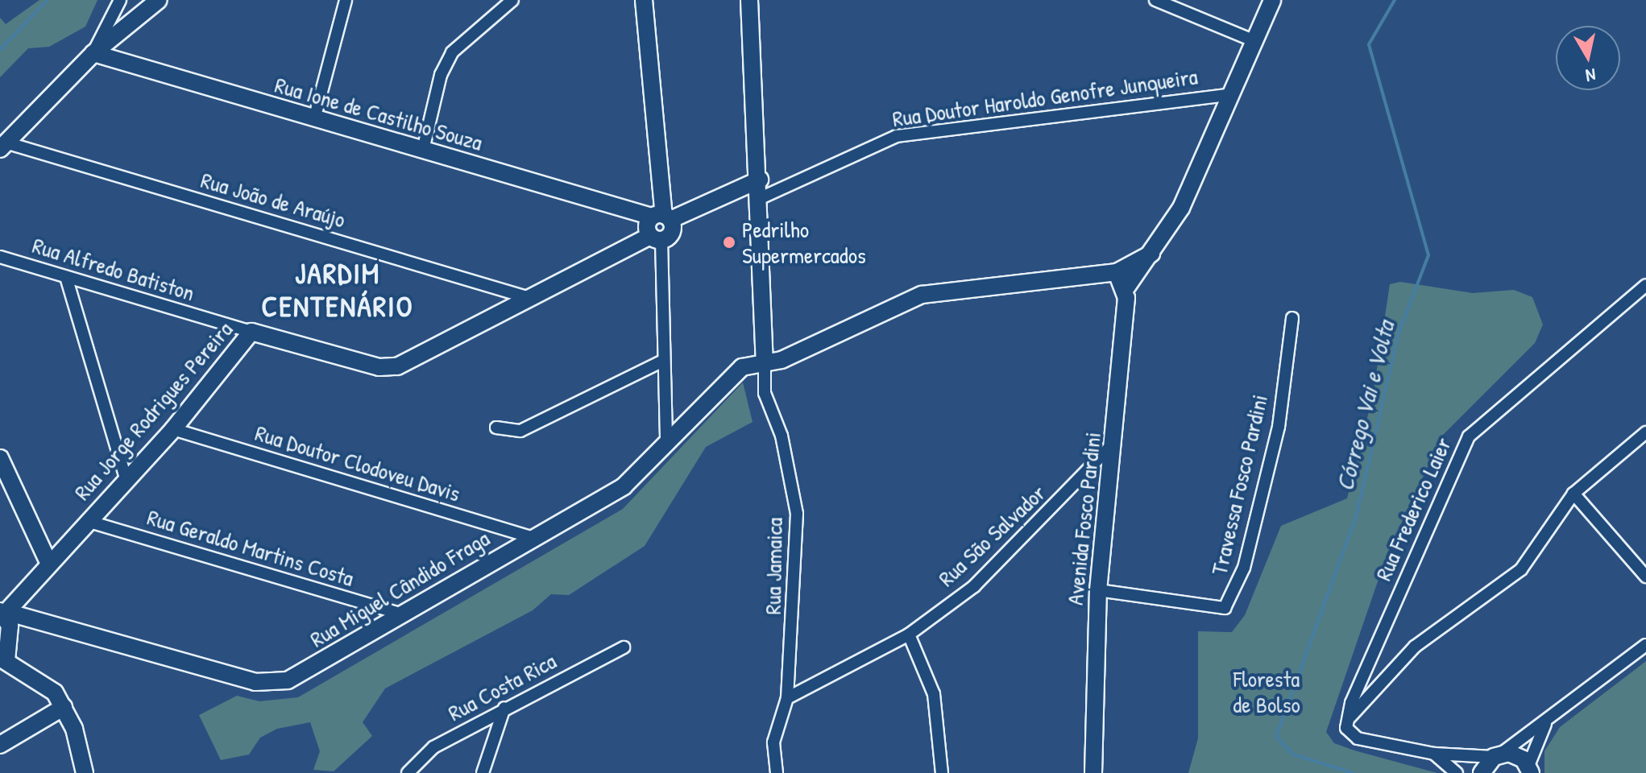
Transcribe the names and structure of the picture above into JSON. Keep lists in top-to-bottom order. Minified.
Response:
{"streets":{"street":["Rua Doutor Haroldo Genofre Junqueira","Rua Ione de Castilho Souza","Rua João de Araújo","Rua Alfredo Batiston","Rua Jorge Rodrigues Pereira","Rua Doutor Clodoveu Davis","Travessa Fosco Pardini","Rua Frederico Laier","Avenida Fosco Pardini","Rua São Salvador","Rua Geraldo Martins Costa","Rua Jamaica","Rua Miguel Cândido Fraga","Rua Costa Rica"]},"crossings":[["Rua João de Araújo","Rua Jorge Rodrigues Pereira"],["Rua Alfredo Batiston","Rua Jorge Rodrigues Pereira"],["Rua Jorge Rodrigues Pereira","Rua Doutor Clodoveu Davis"],["Rua Jorge Rodrigues Pereira","Rua Geraldo Martins Costa"],["Rua Jorge Rodrigues Pereira","Rua Miguel Cândido Fraga"],["Rua Doutor Clodoveu Davis","Rua Miguel Cândido Fraga"],["Travessa Fosco Pardini","Avenida Fosco Pardini"],["Avenida Fosco Pardini","Rua São Salvador"],["Rua São Salvador","Rua Jamaica"],["Rua Geraldo Martins Costa","Rua Miguel Cândido Fraga"],["Rua Jamaica","Rua Miguel Cândido Fraga"]],"districts":["JARDIM CENTENÁRIO"],"water":["Córrego Vai e Volta"],"parks":["Floresta de Bolso"],"places":["Pedrilho Supermercados"],"north":"bottom"}
